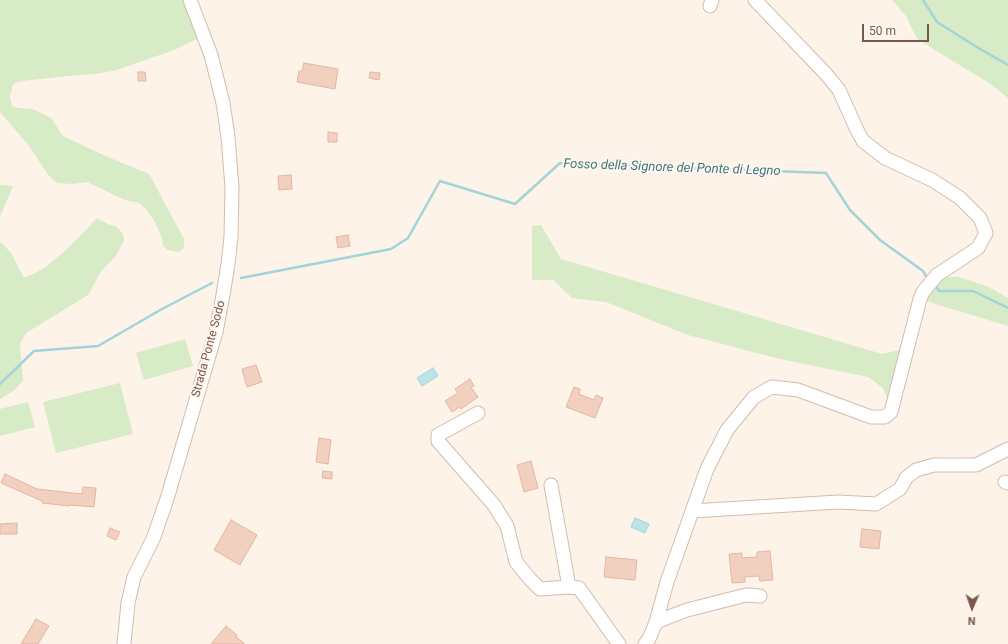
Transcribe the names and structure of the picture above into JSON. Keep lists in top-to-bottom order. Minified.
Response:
{"streets":{"street":["Strada Ponte Sodo"]},"water":["Fosso della Signore del Ponte di Legno"],"scale_bar":"50 m","north":"bottom"}
